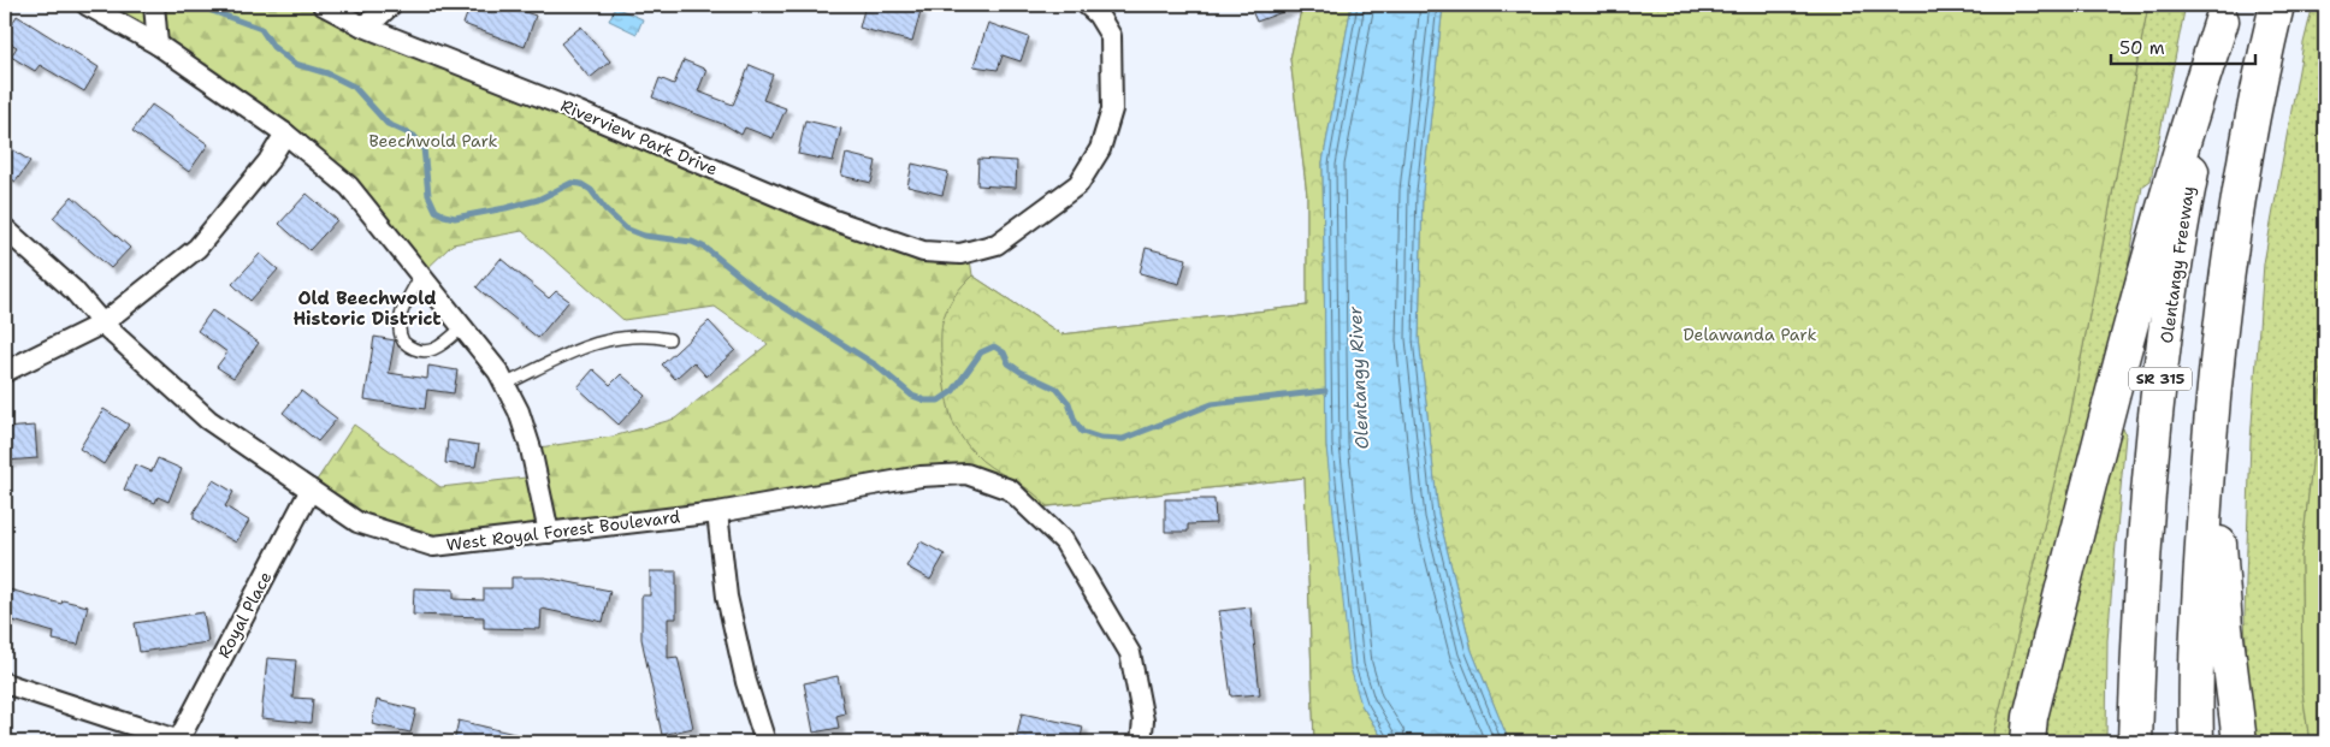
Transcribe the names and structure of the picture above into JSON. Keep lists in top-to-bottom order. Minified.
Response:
{"streets":{"highway":["Olentangy Freeway","SR 315"],"street":["Riverview Park Drive","West Royal Forest Boulevard","Royal Place"]},"crossings":[["West Royal Forest Boulevard","Royal Place"]],"districts":["Old Beechwold Historic District"],"water":["Olentangy River"],"parks":["Beechwold Park","Delawanda Park"],"scale_bar":"50 m"}
